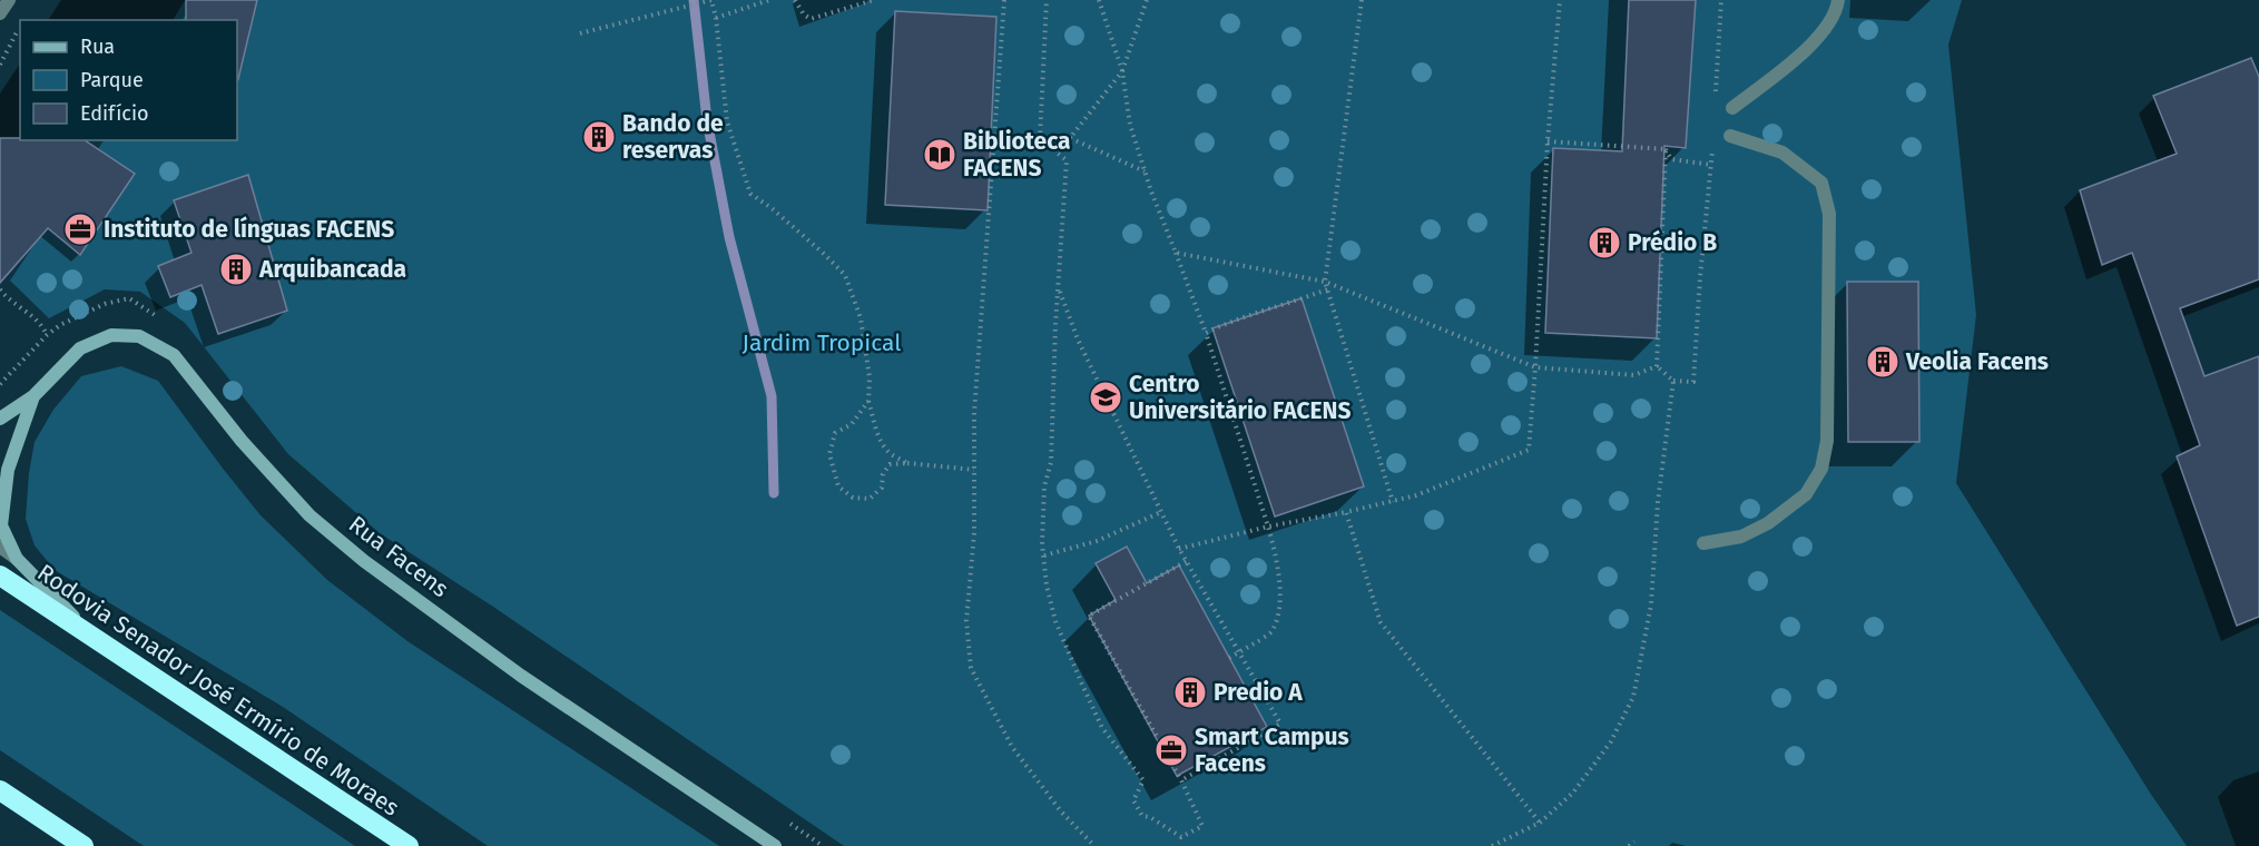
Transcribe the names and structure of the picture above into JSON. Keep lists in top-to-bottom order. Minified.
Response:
{"streets":{"highway":["Rodovia Senador José Ermírio de Moraes"],"main road":["Rua Facens"]},"crossings":[["Rua Facens","Rodovia Senador José Ermírio de Moraes"]],"parks":["Jardim Tropical"],"places":{"building":["Bando de reservas","Prédio B","Arquibancada","Veolia Facens","Predio A"],"library":["Biblioteca FACENS"],"office":["Instituto de línguas FACENS","Smart Campus Facens"],"school or university":["Centro Universitário FACENS"]},"legend":["Rua","Parque","Edifício"]}
